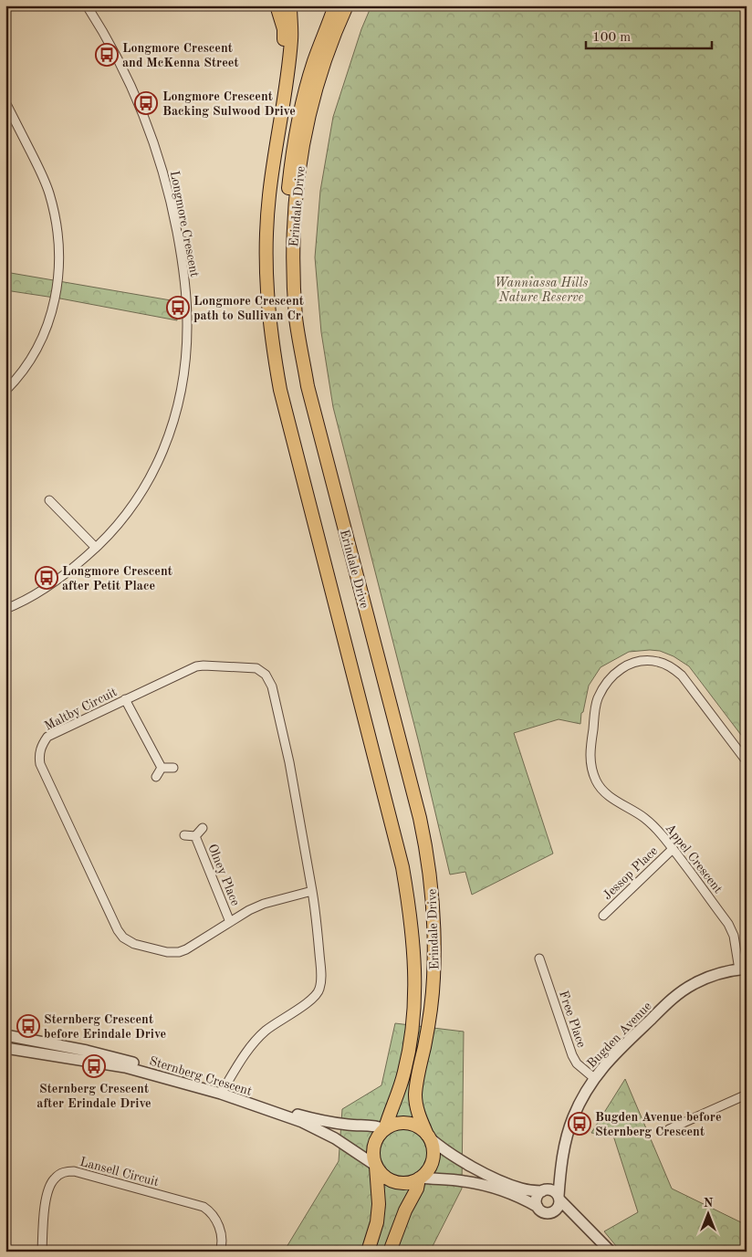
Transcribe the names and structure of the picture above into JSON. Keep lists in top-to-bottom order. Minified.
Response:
{"streets":{"main road":["Erindale Drive"],"street":["Longmore Crescent","Maltby Circuit","Appel Crescent","Jessop Place","Olney Place","Free Place","Bugden Avenue","Sternberg Crescent","Lansell Circuit"]},"crossings":[["Erindale Drive","Sternberg Crescent"],["Maltby Circuit","Olney Place"],["Maltby Circuit","Sternberg Crescent"],["Appel Crescent","Jessop Place"],["Appel Crescent","Bugden Avenue"],["Free Place","Bugden Avenue"]],"parks":["Wanniassa Hills Nature Reserve"],"places":{"bus stop":["Longmore Crescent and McKenna Street","Longmore Crescent Backing Sulwood Drive","Longmore Crescent path to Sullivan Cr","Longmore Crescent after Petit Place","Sternberg Crescent before Erindale Drive","Sternberg Crescent after Erindale Drive","Bugden Avenue before Sternberg Crescent"]},"scale_bar":"100 m","north":"top"}
